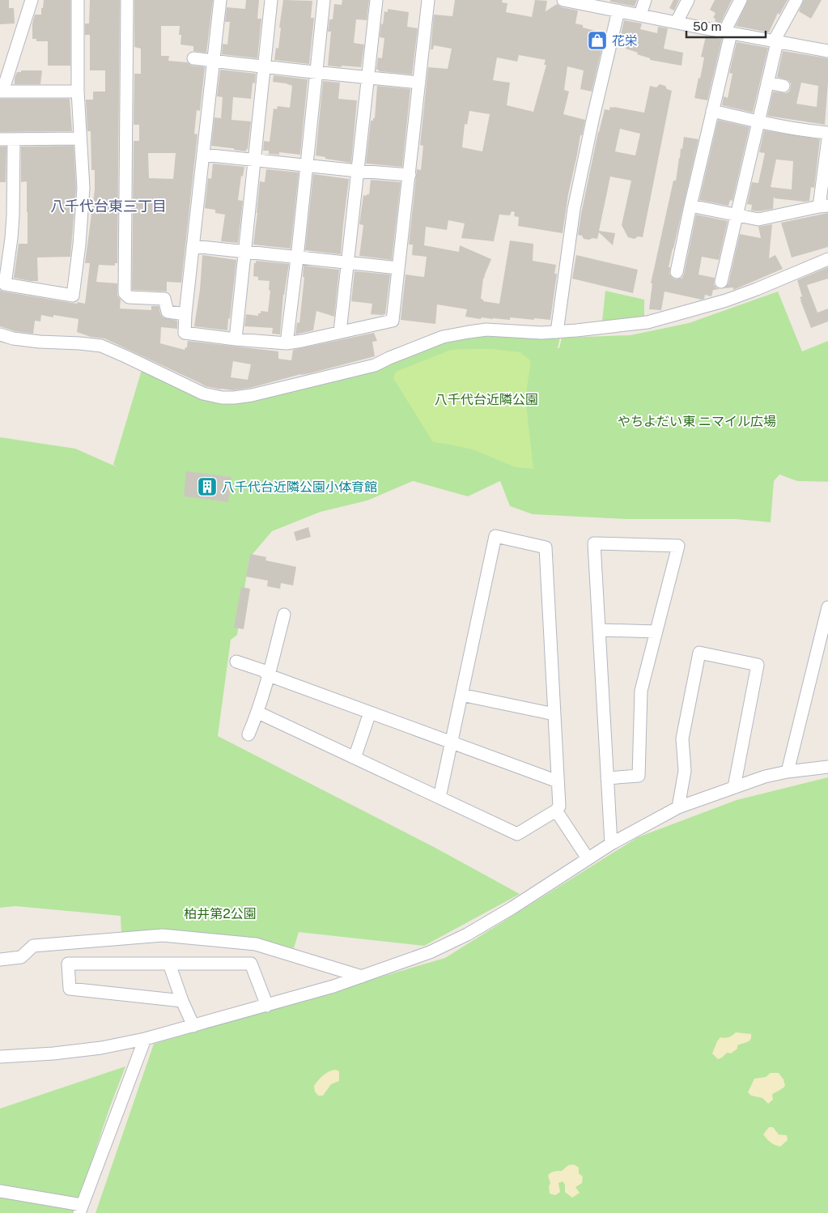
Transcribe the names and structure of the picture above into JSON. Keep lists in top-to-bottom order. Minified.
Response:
{"districts":["八千代台東三丁目"],"parks":["八千代台近隣公園","やちよだい東 ニマイル広場","柏井第2公園"],"places":{"shop":["花栄"],"building":["八千代台近隣公園小体育館"]},"scale_bar":"50 m"}
